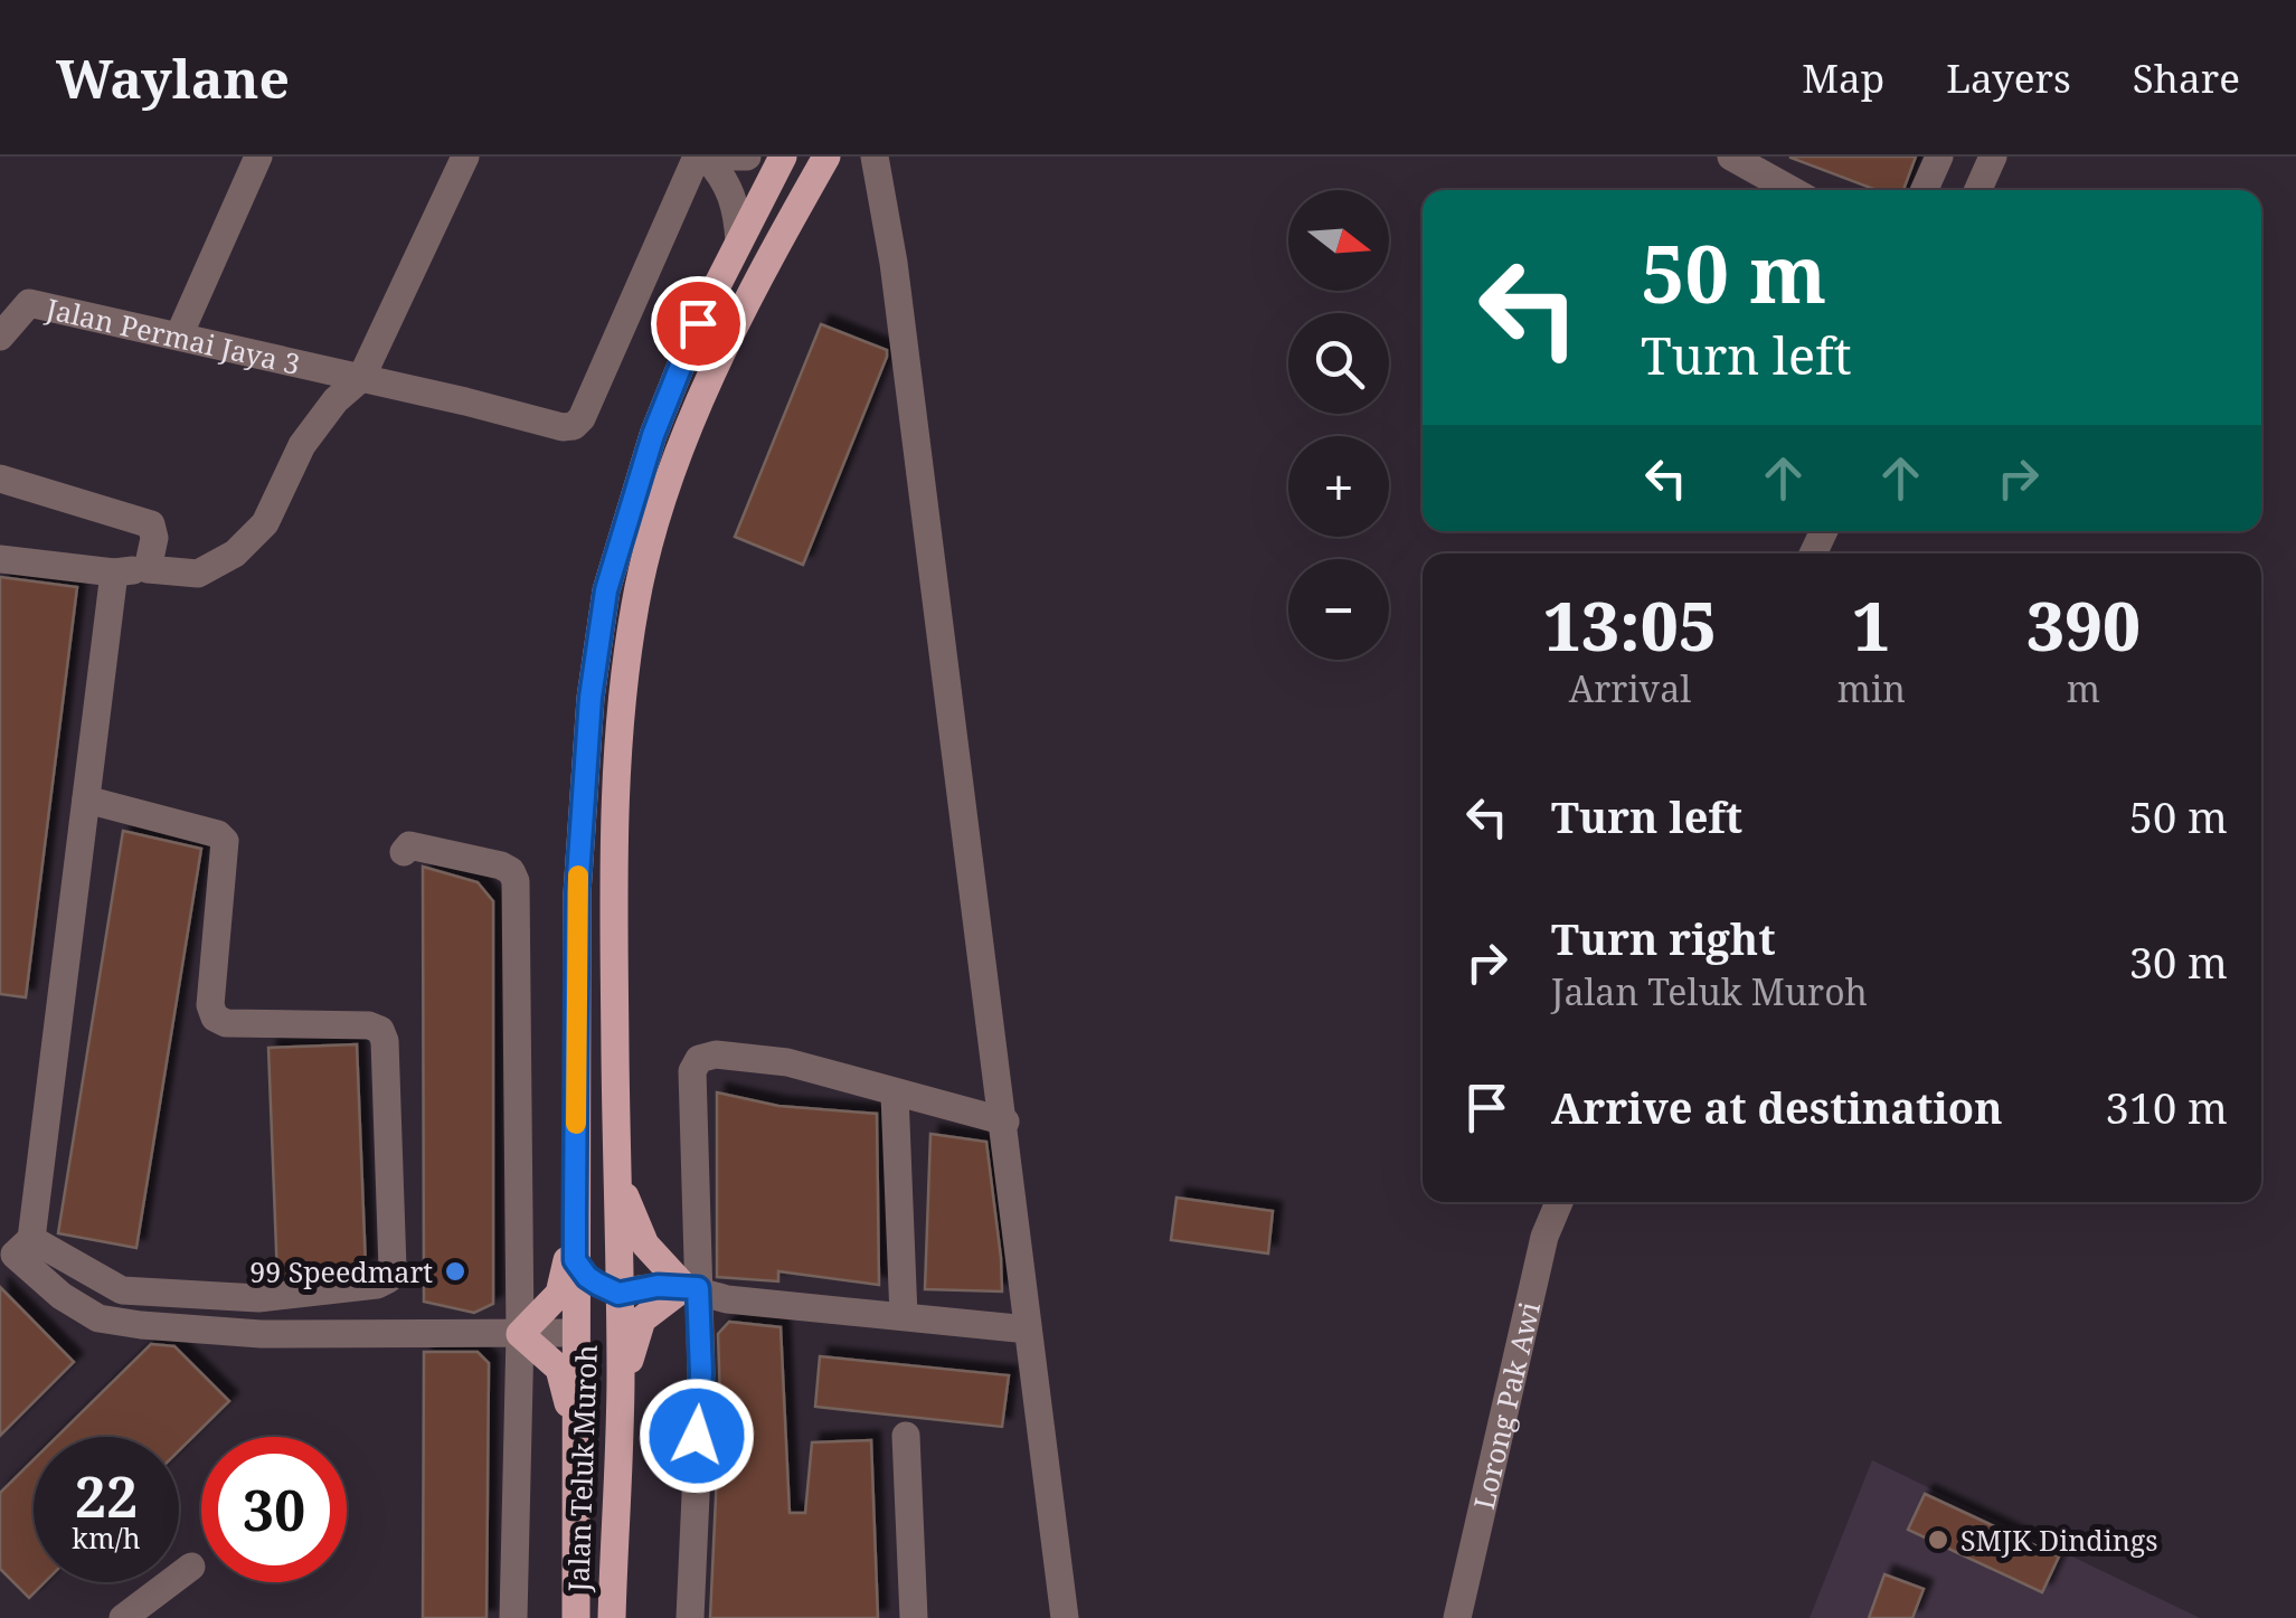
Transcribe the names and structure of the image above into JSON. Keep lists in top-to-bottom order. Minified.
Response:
{"streets":{"main road":["Jalan Teluk Muroh"],"street":["Jalan Permai Jaya 3","Lorong Pak Awi"]},"places":["99 Speedmart","SMJK Dindings"],"north":"right","page":{"header":"Waylane","nav":["Map","Layers","Share"],"map_buttons":["+","−"],"turn":["50 m","Turn left"],"eta":["13:05","Arrival","1","min","390","m"],"list":[{"name":"Turn left","value":"50 m"},{"name":"Turn right","note":"Jalan Teluk Muroh","value":"30 m"},{"name":"Arrive at destination","value":"310 m"}],"speed":"22 km/h","limit":"30"}}
